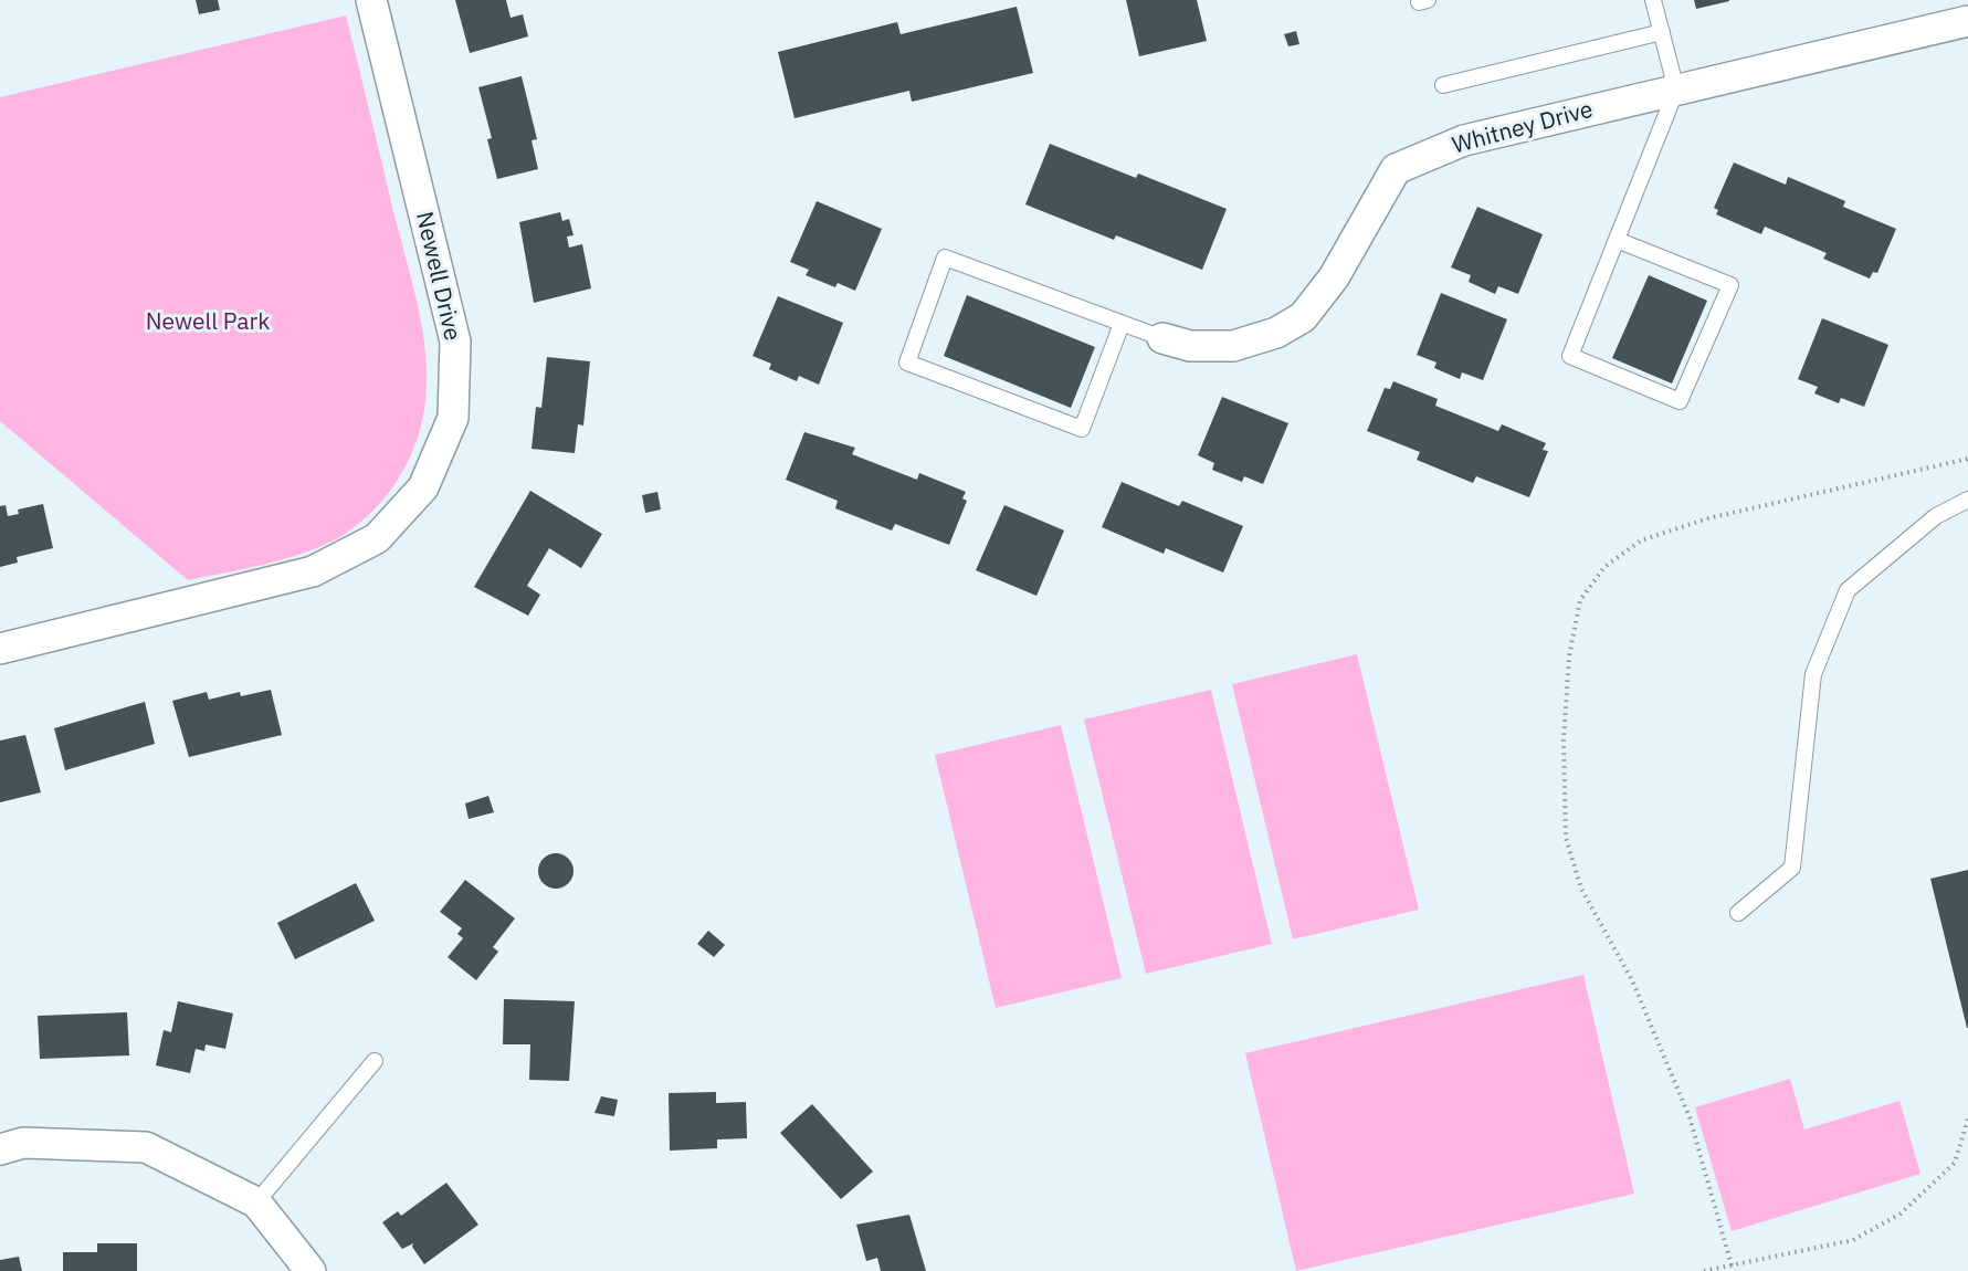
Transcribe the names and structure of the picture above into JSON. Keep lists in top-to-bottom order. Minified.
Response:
{"streets":{"street":["Whitney Drive","Newell Drive"]},"parks":["Newell Park"]}
